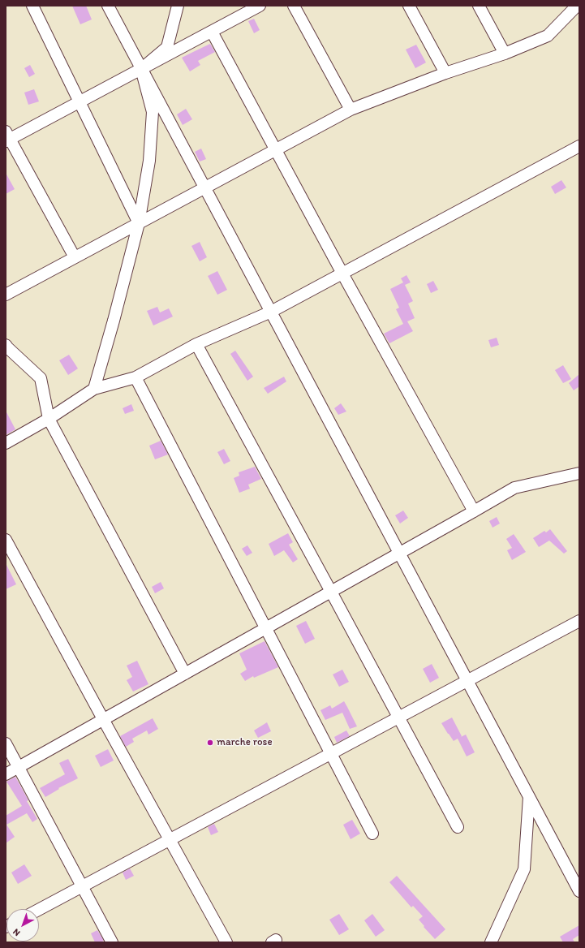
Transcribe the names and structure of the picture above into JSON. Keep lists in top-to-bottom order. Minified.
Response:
{"places":["marche rose"],"north":"bottom left"}
